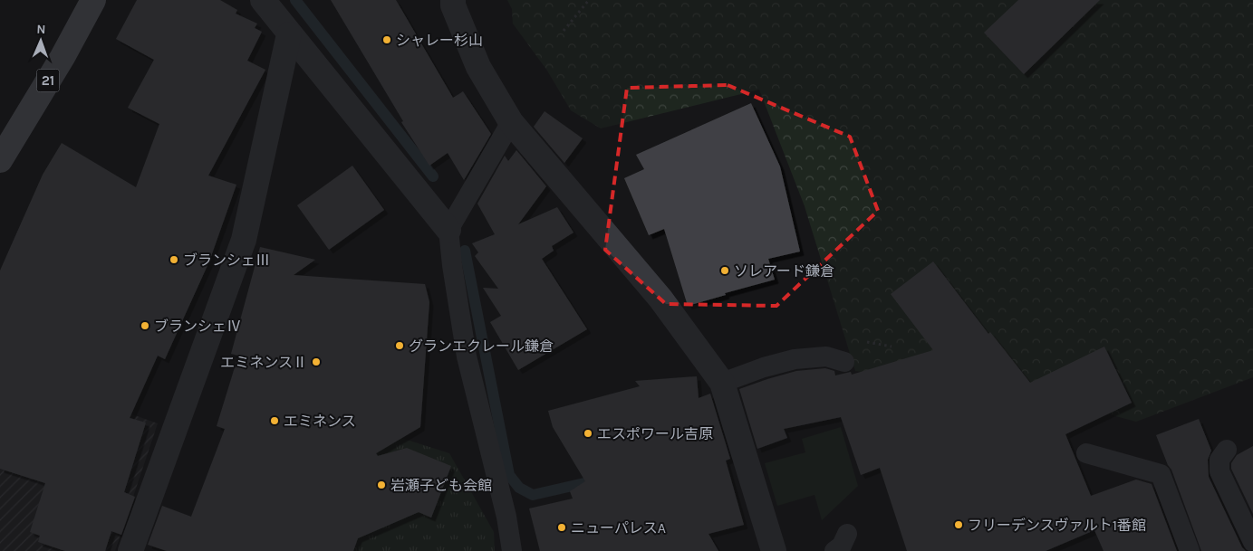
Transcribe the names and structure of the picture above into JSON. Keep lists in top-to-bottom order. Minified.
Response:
{"streets":{"main road":["21"]},"places":["シャレー杉山","ブランシェⅢ","ソレアード鎌倉","ブランシェⅣ","グランエクレール鎌倉","エミネンスⅡ","エミネンス","エスポワール吉原","岩瀬子ども会館","フリーデンスヴァルト1番館","ニューパレスA"],"north":"top"}
